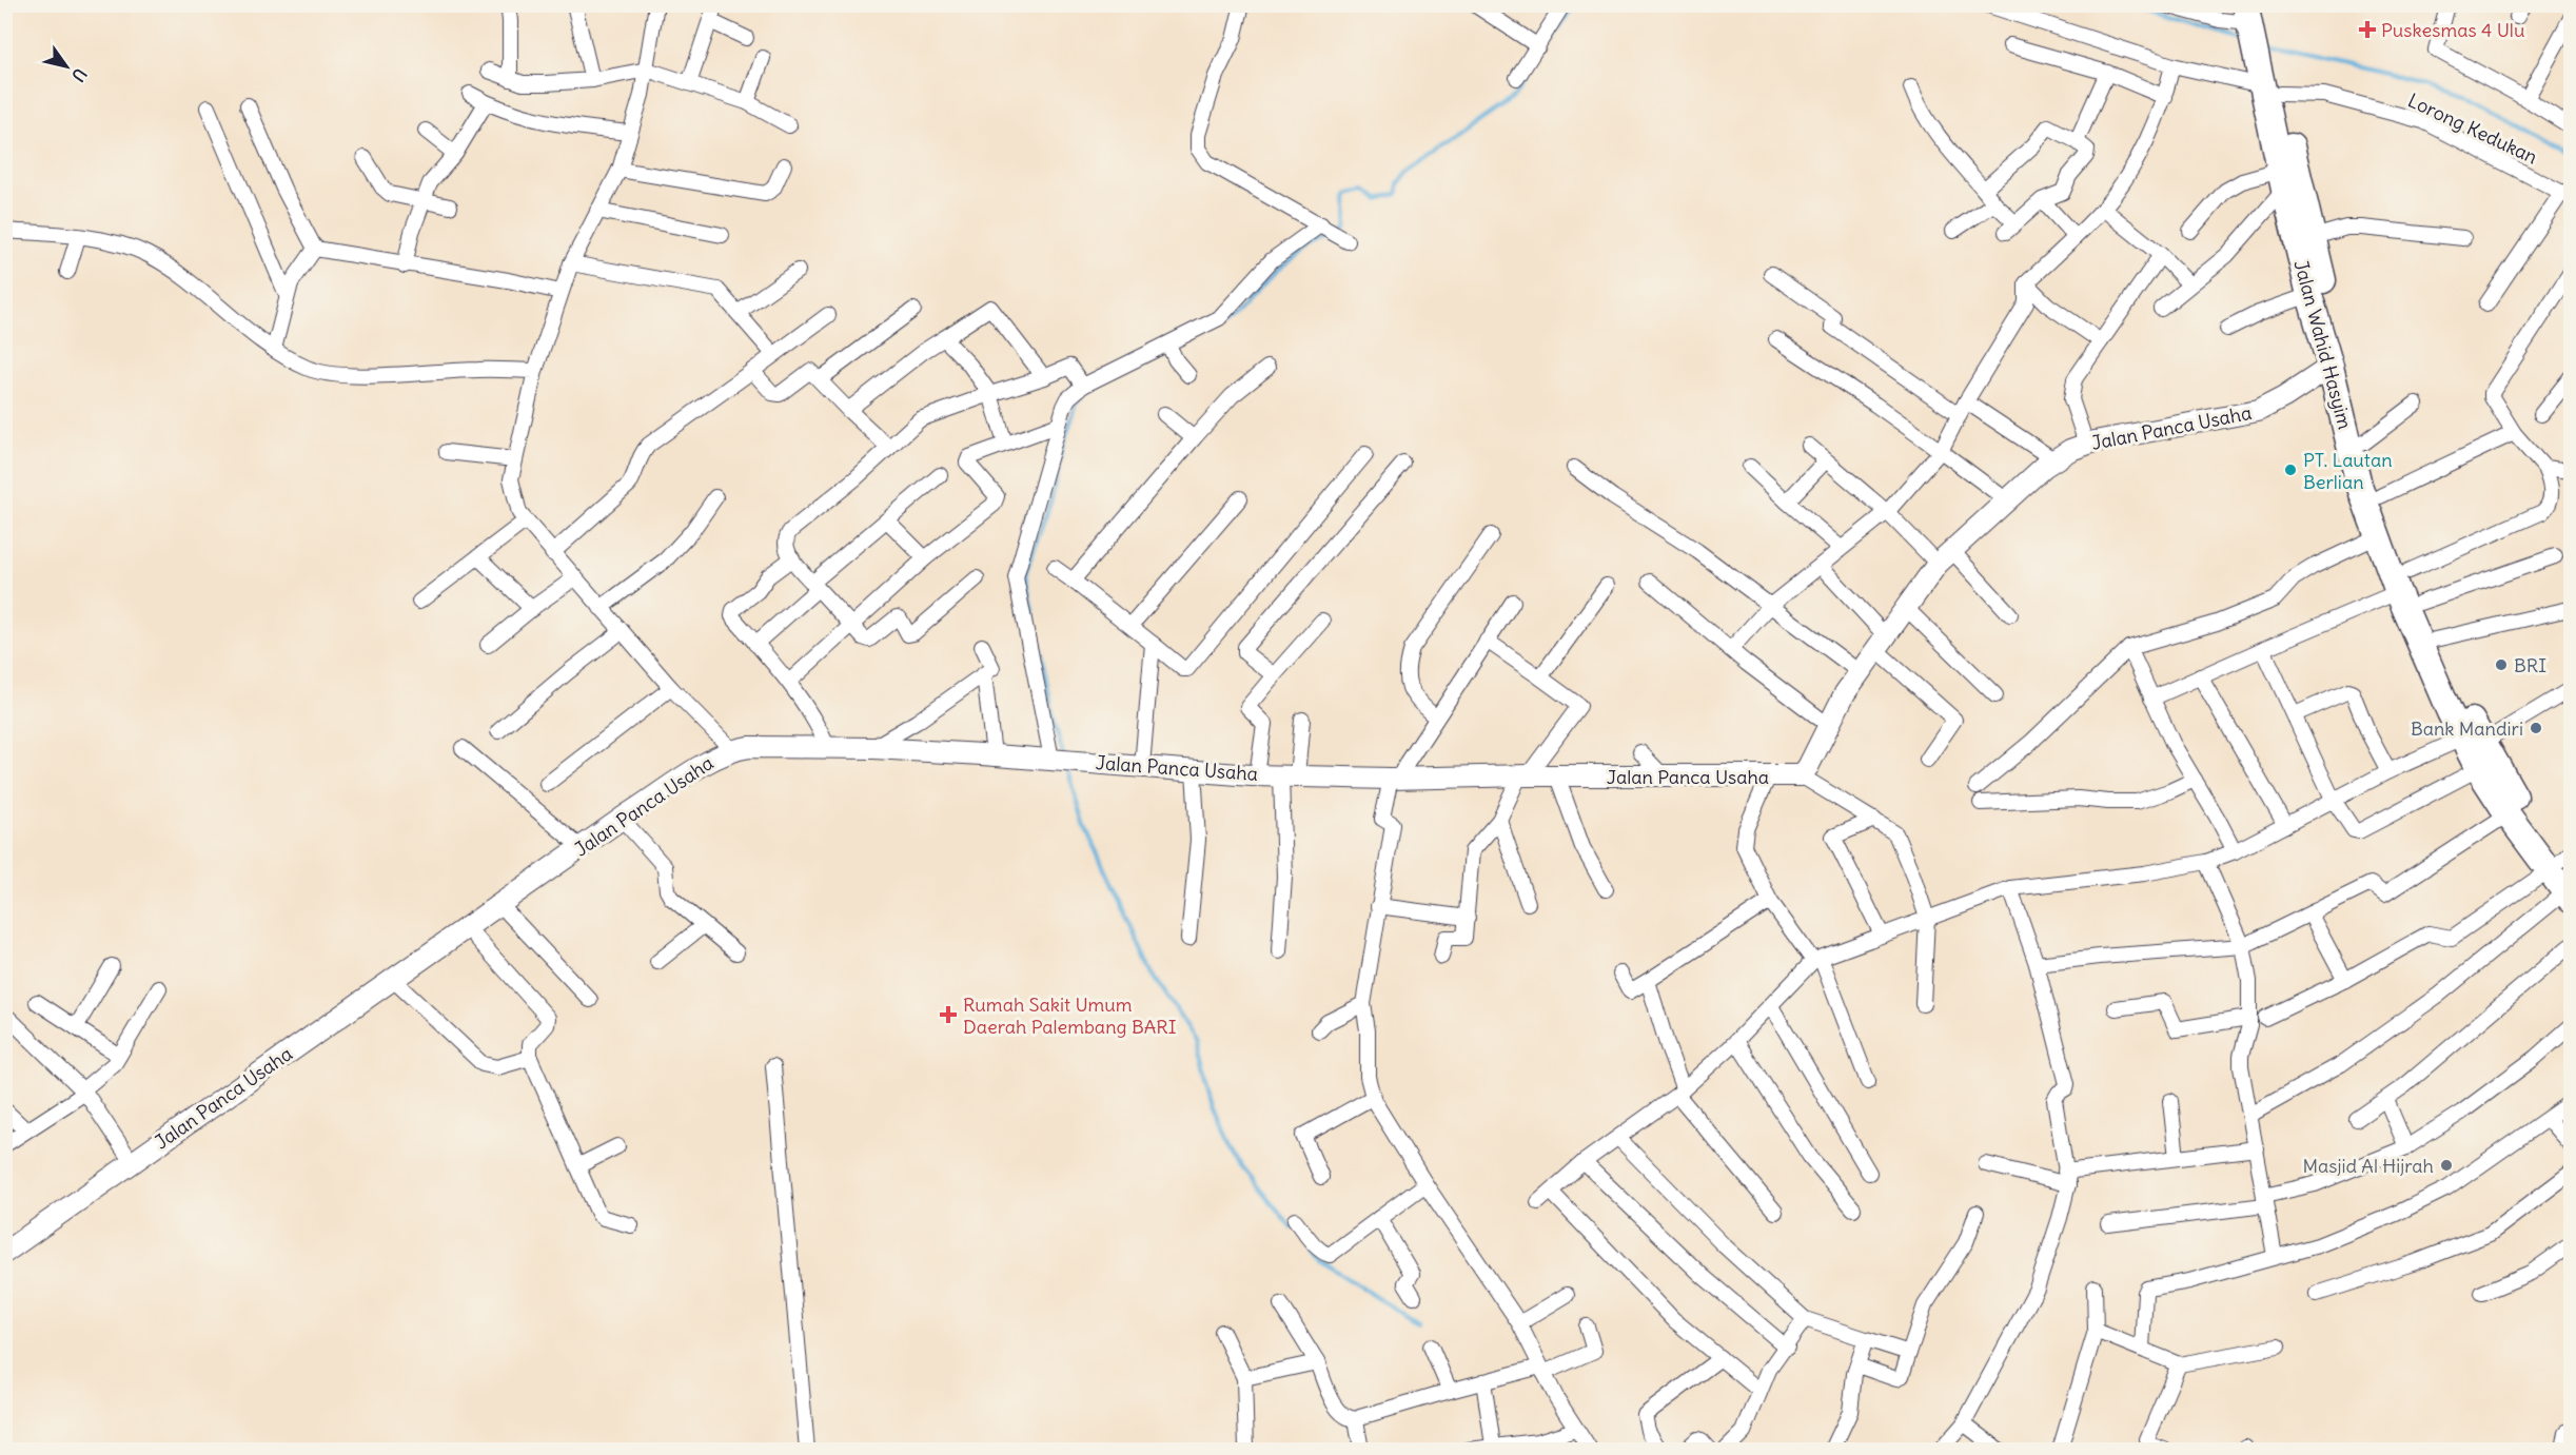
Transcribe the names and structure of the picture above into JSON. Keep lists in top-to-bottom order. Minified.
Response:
{"streets":{"highway":["Jalan Wahid Hasyim"],"street":["Lorong Kedukan","Jalan Panca Usaha"]},"crossings":[["Lorong Kedukan","Jalan Wahid Hasyim"],["Jalan Wahid Hasyim","Jalan Panca Usaha"]],"places":{"health":["Puskesmas 4 Ulu","Rumah Sakit Umum Daerah Palembang BARI"],"other":["PT. Lautan Berlian","BRI","Bank Mandiri","Masjid Al Hijrah"]},"north":"bottom right"}
